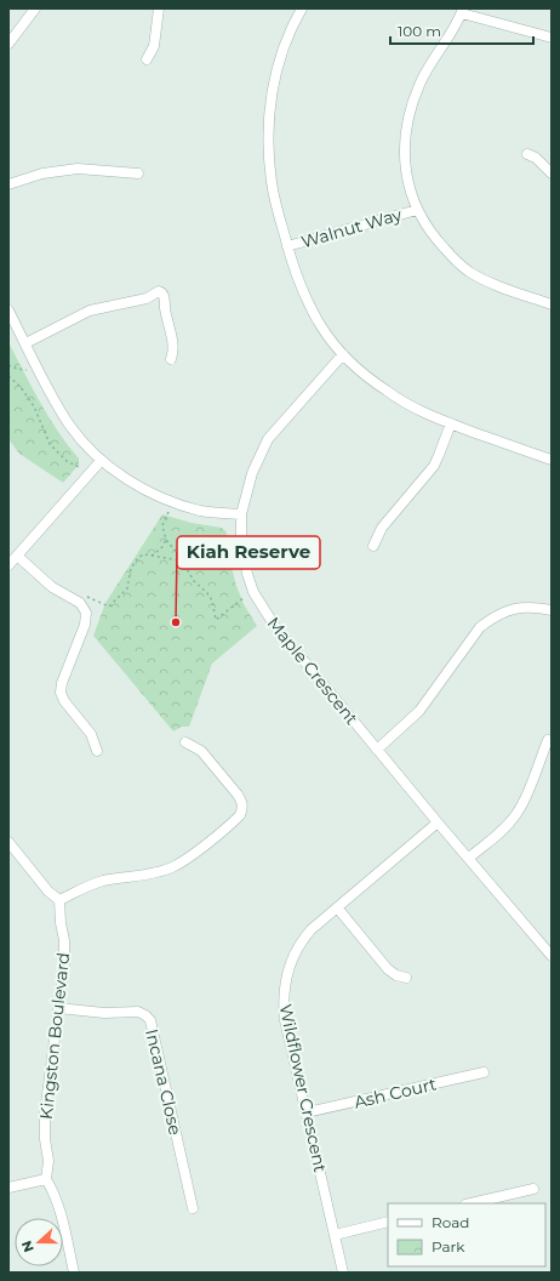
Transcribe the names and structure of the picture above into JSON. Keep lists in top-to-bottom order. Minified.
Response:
{"streets":{"street":["Walnut Way","Maple Crescent","Kingston Boulevard","Incana Close","Wildflower Crescent","Ash Court"]},"crossings":[["Maple Crescent","Wildflower Crescent"],["Kingston Boulevard","Incana Close"],["Wildflower Crescent","Ash Court"]],"places":["Kiah Reserve"],"legend":["Road","Park"],"scale_bar":"100 m","north":"left"}
